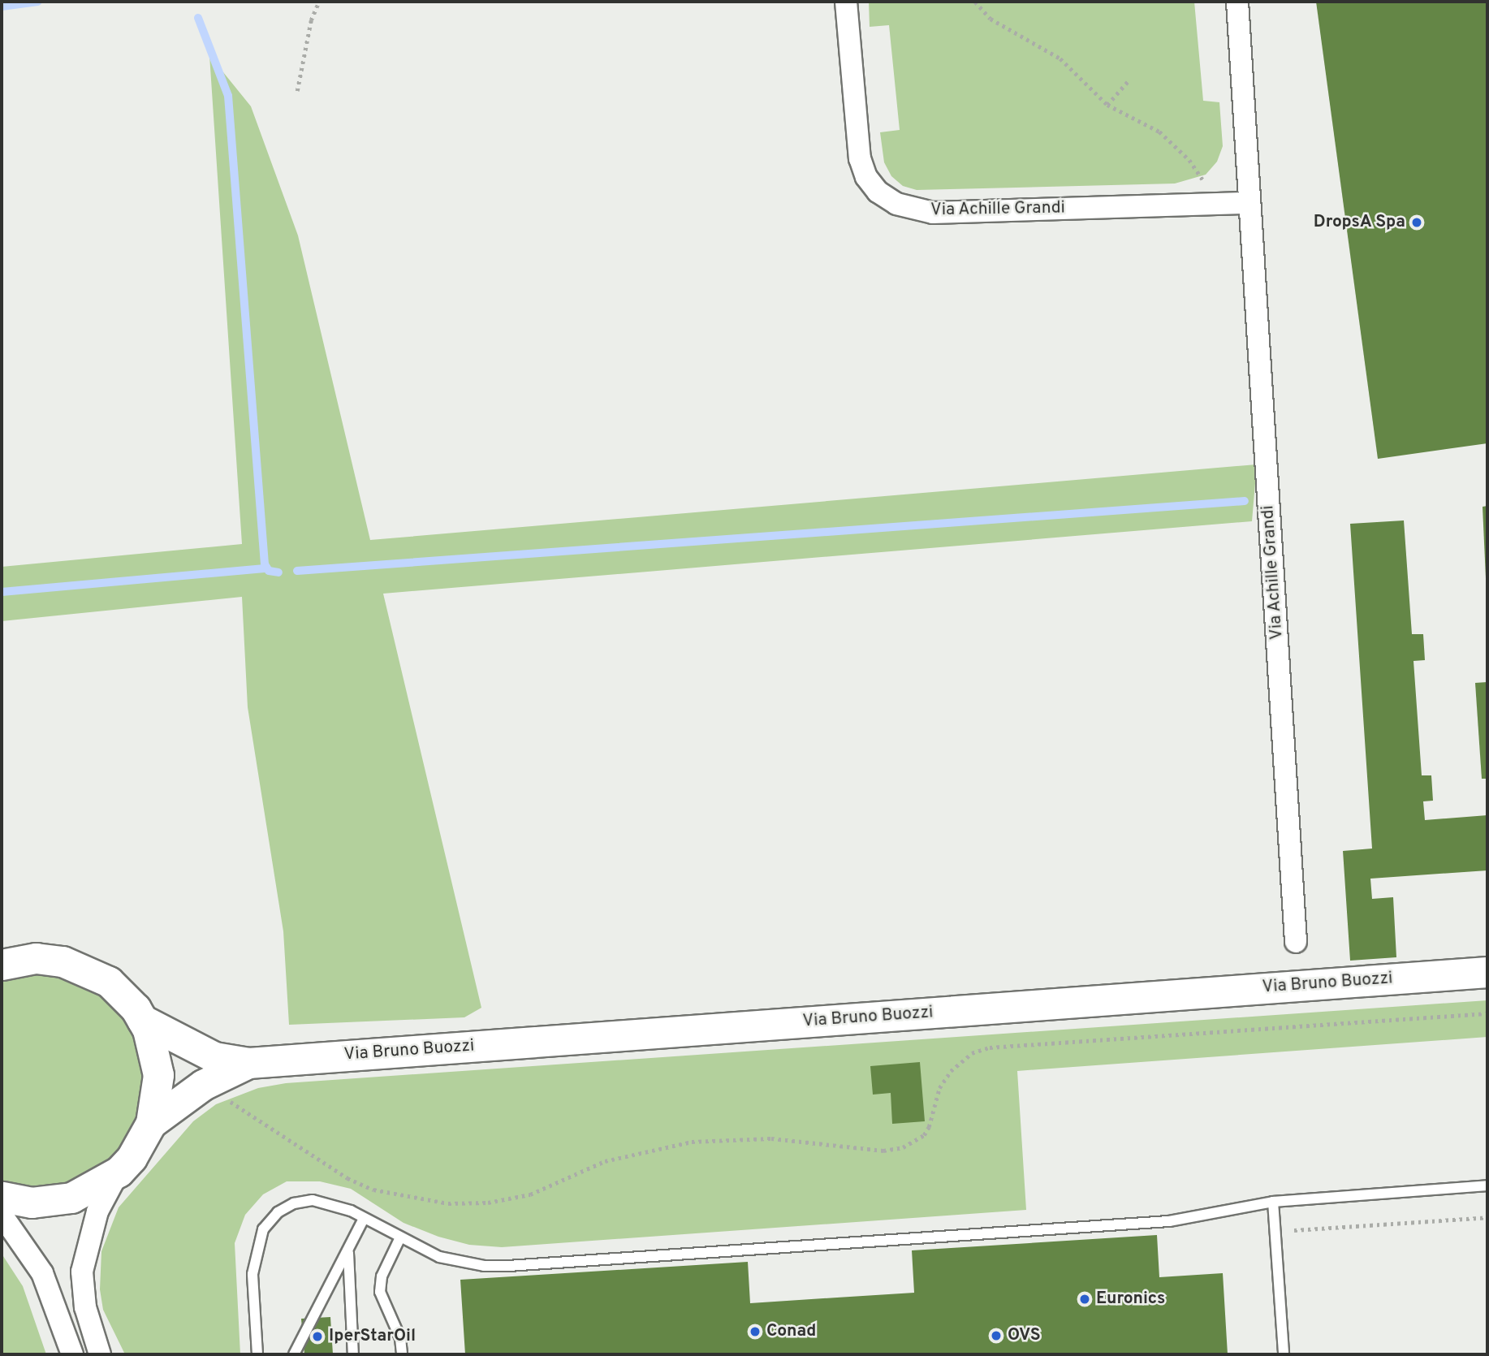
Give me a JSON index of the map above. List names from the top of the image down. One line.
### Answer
{"streets":{"main road":["Via Bruno Buozzi"],"street":["Via Achille Grandi"]},"places":["DropsA Spa","Euronics","Conad","OVS","IperStarOil"]}
